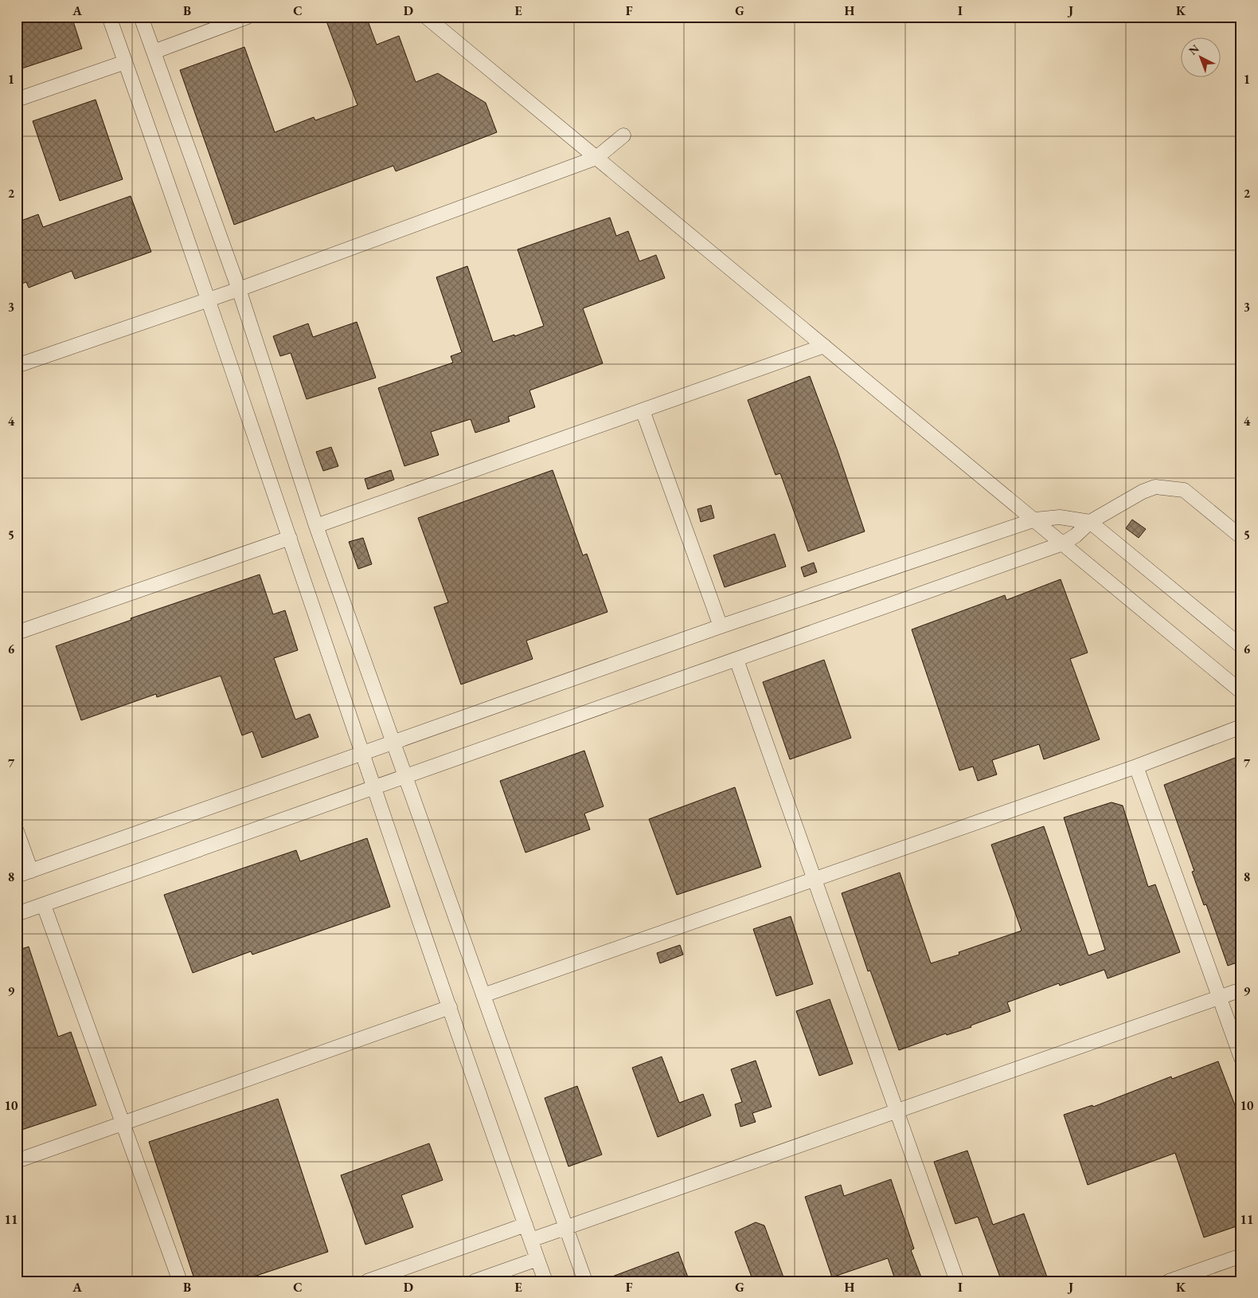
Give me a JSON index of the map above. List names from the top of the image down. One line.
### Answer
{"north":"top left","grid":{"columns":["A","B","C","D","E","F","G","H","I","J","K"],"rows":["1","2","3","4","5","6","7","8","9","10","11"]}}
